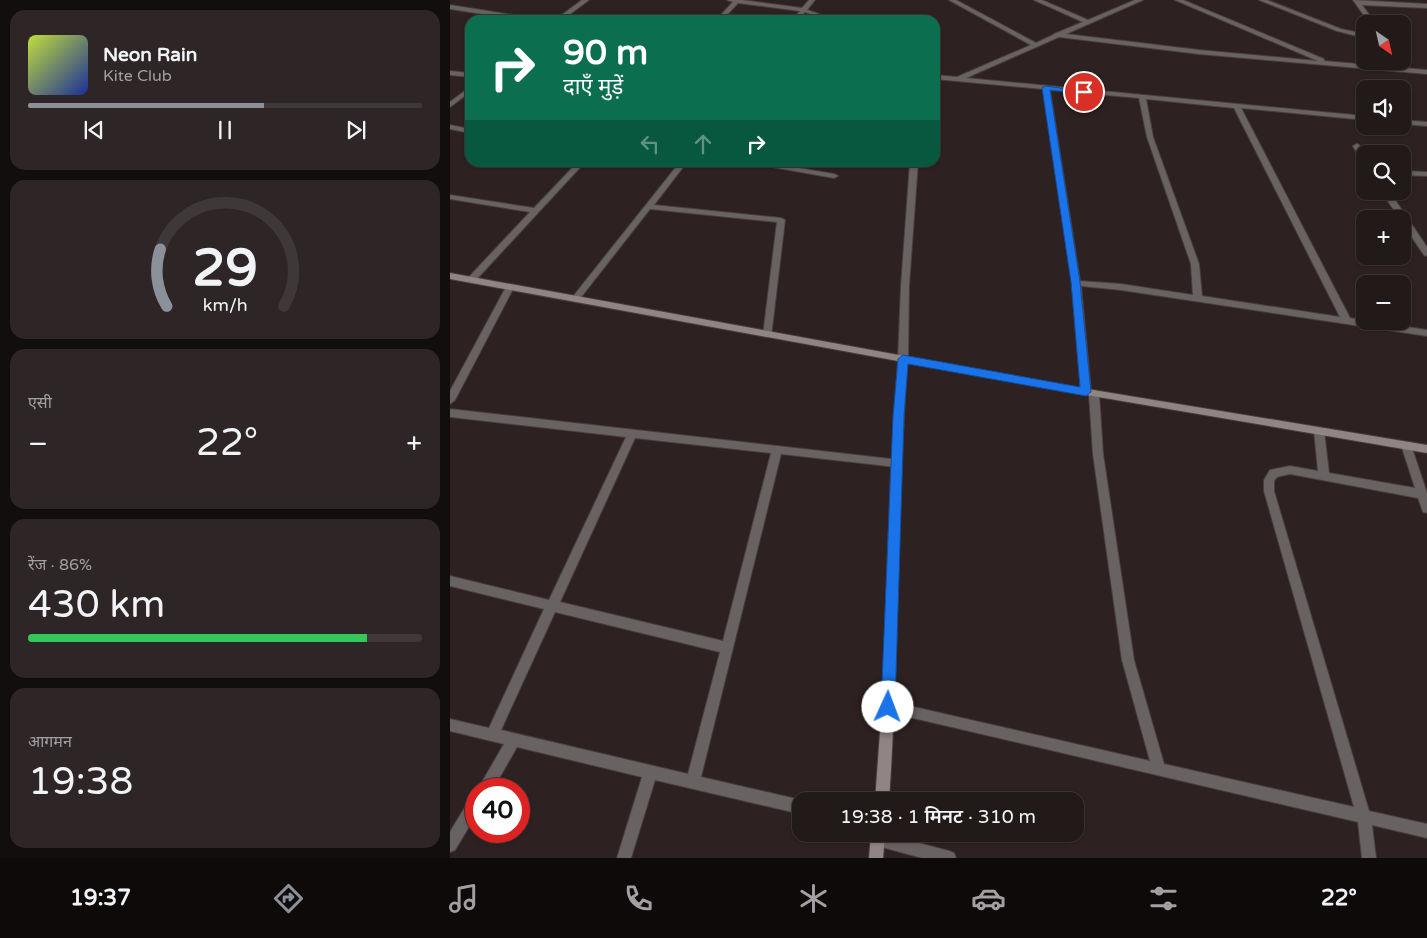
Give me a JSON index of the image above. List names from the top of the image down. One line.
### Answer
{"north":"bottom right","page":{"map_buttons":["+","−"],"turn":["90 m","दाएँ मुड़ें"],"song":["Neon Rain","Kite Club"],"tile":["एसी",["रेंज · 86%","430 km"],["आगमन","19:38"]],"heat":["−","22°","+"],"limit":"40","trip":"19:38 · 1 मिनट · 310 m","tabs":["19:37","22°"],"gauge":["29","km/h"]}}
